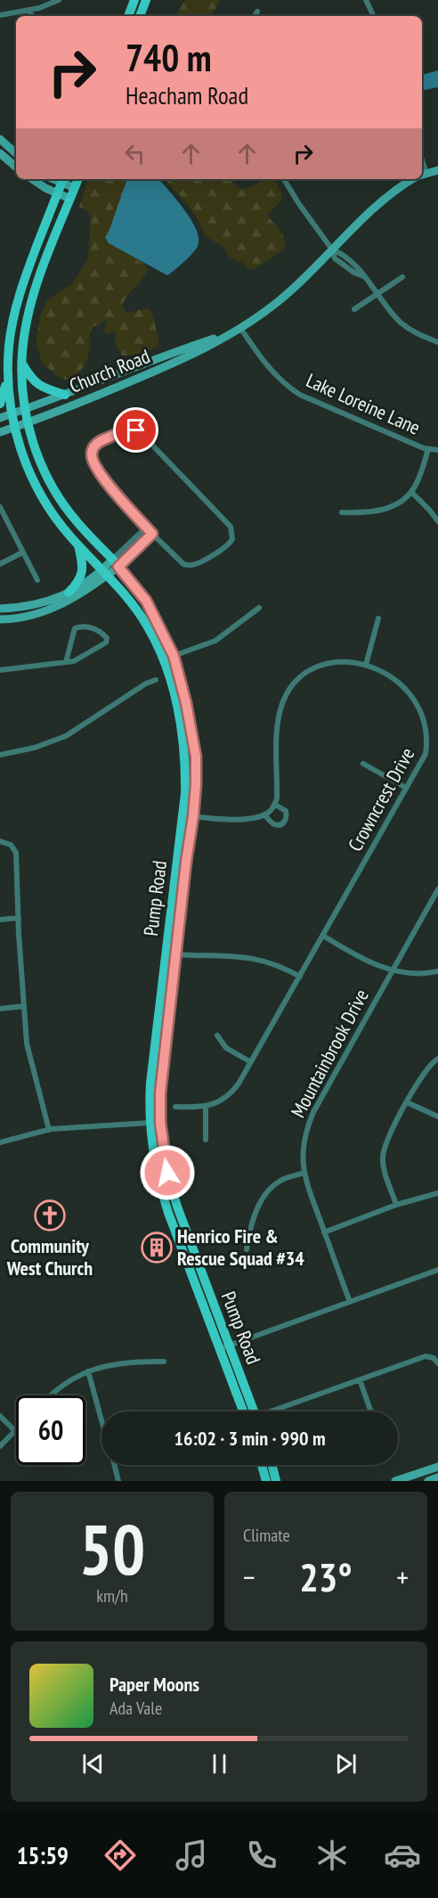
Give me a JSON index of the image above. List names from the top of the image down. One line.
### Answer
{"streets":{"main road":["Church Road","Pump Road"],"street":["Lake Loreine Lane","Crowncrest Drive","Mountainbrook Drive"]},"crossings":[["Church Road","Lake Loreine Lane"],["Church Road","Pump Road"]],"places":{"church":["Community West Church"],"building":["Henrico Fire & Rescue Squad #34"]},"page":{"turn":["740 m","Heacham Road"],"limit":"60","trip":"16:02 · 3 min · 990 m","tile":[["50","km/h"],"Climate"],"heat":["−","23°","+"],"song":["Paper Moons","Ada Vale"],"tabs":"15:59"}}
